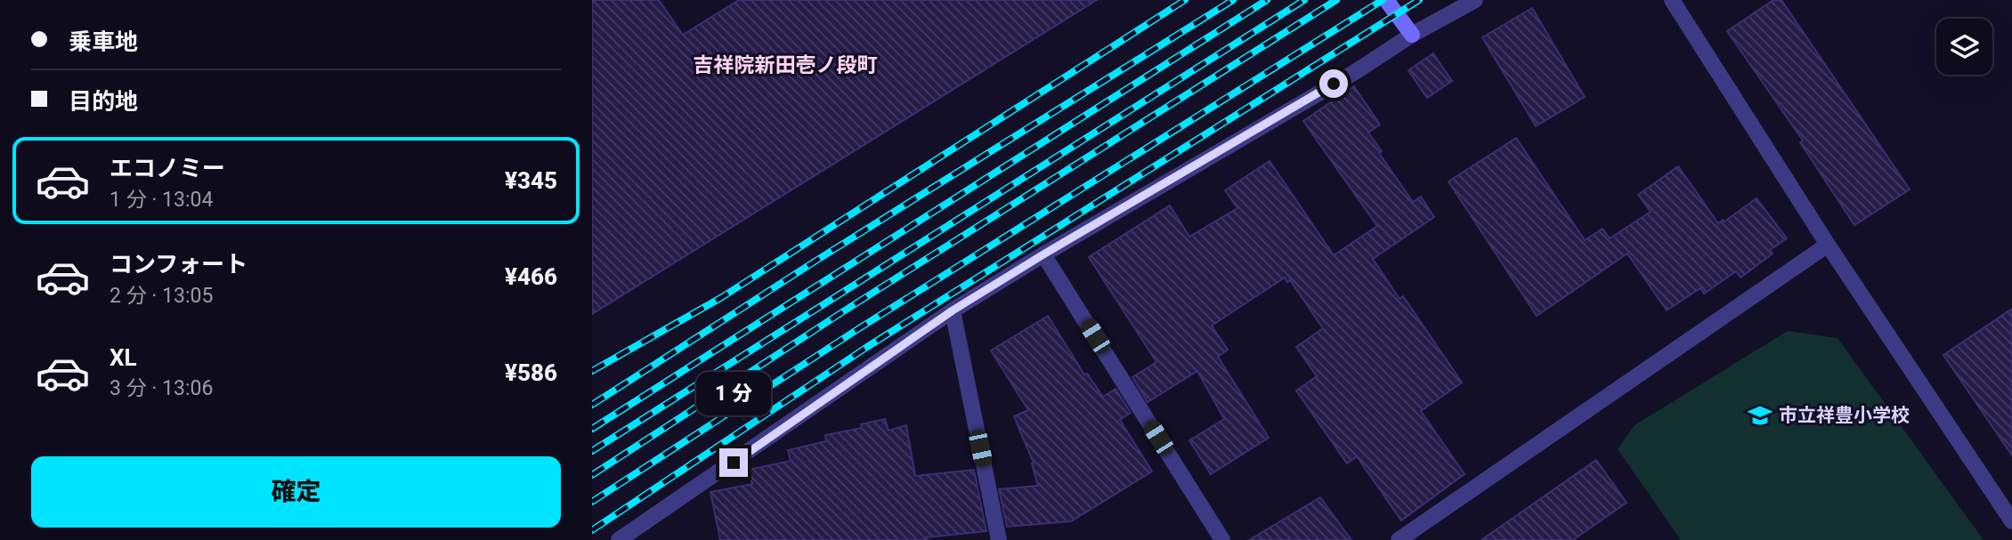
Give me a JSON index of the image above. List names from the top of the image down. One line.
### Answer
{"districts":["吉祥院新田壱ノ段町"],"places":{"school or university":["市立祥豊小学校"]},"page":{"banner":["乗車地","目的地"],"list":[{"name":"エコノミー","note":"1 分 · 13:04","value":"¥345"},{"name":"コンフォート","note":"2 分 · 13:05","value":"¥466"},{"name":"XL","note":"3 分 · 13:06","value":"¥586"}],"bubble":"1 分","buttons":"確定"}}
